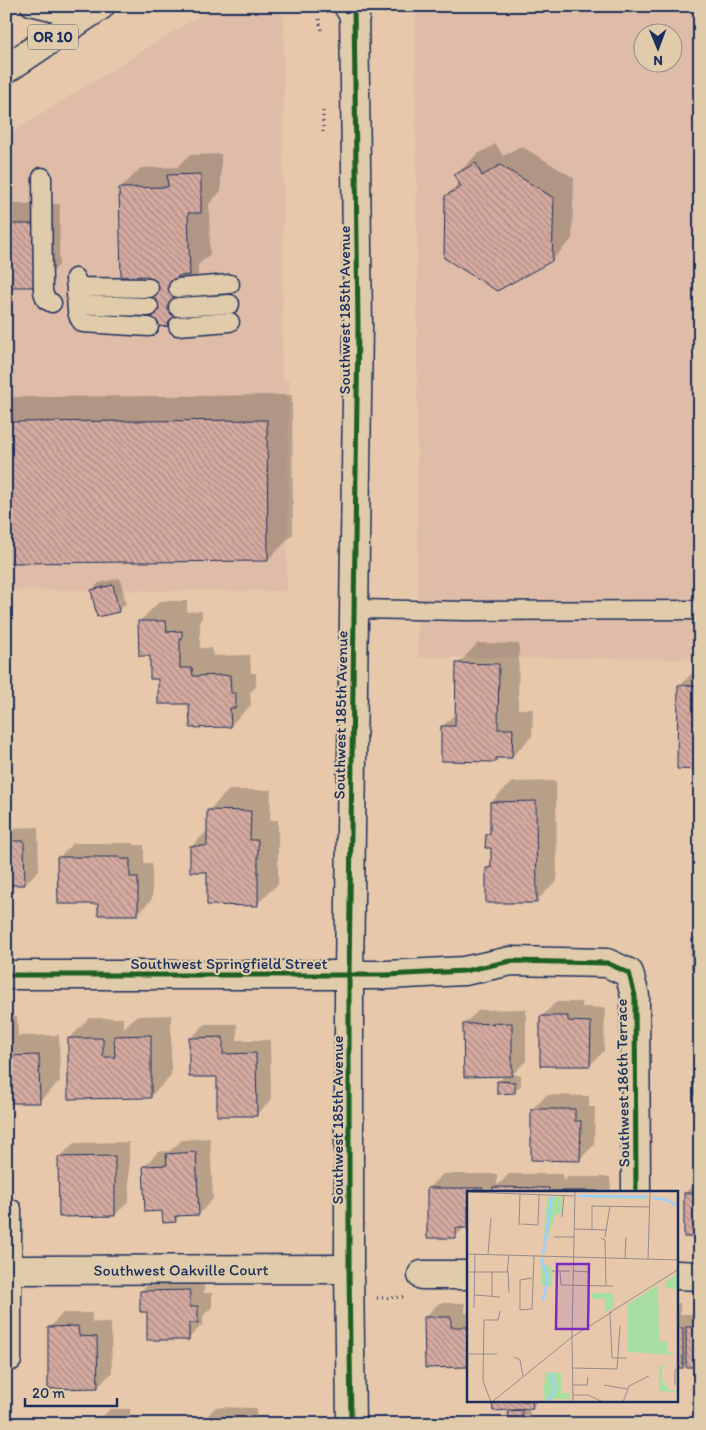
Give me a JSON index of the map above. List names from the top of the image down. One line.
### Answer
{"streets":{"main road":["OR 10","Southwest 185th Avenue","Southwest Springfield Street","Southwest 186th Terrace","Southwest Oakville Court"]},"crossings":[["Southwest 185th Avenue","Southwest Springfield Street"],["Southwest 185th Avenue","Southwest Oakville Court"],["Southwest Springfield Street","Southwest 186th Terrace"]],"scale_bar":"20 m","north":"bottom"}
